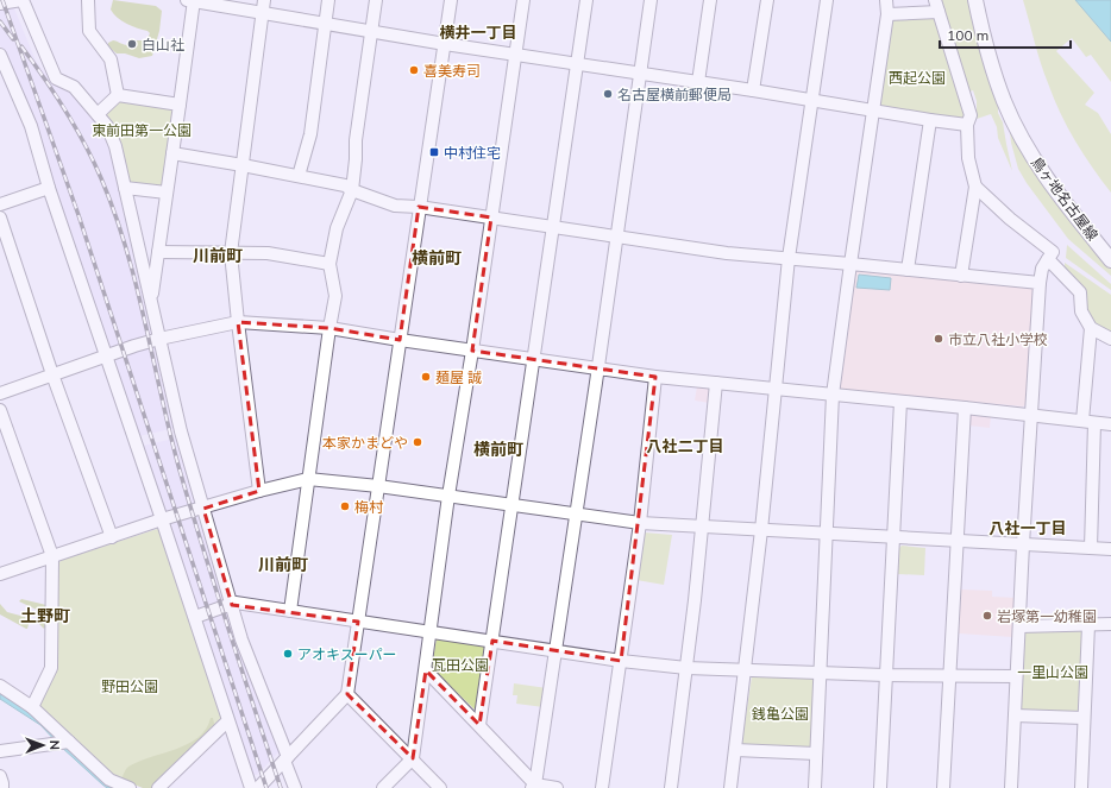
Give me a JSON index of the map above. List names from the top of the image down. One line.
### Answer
{"streets":{"main road":["鳥ヶ地名古屋線"]},"districts":["横井一丁目","川前町","横前町","八社二丁目","横前町","八社一丁目","川前町","土野町"],"parks":["西起公園","東前田第一公園","瓦田公園","一里山公園","野田公園","銭亀公園"],"places":{"other":["白山社","喜美寿司","名古屋横前郵便局","市立八社小学校","麺屋 誠","本家かまどや","梅村","岩塚第一幼稚園","アオキスーパー"],"transit":["中村住宅"]},"scale_bar":"100 m","north":"right"}
